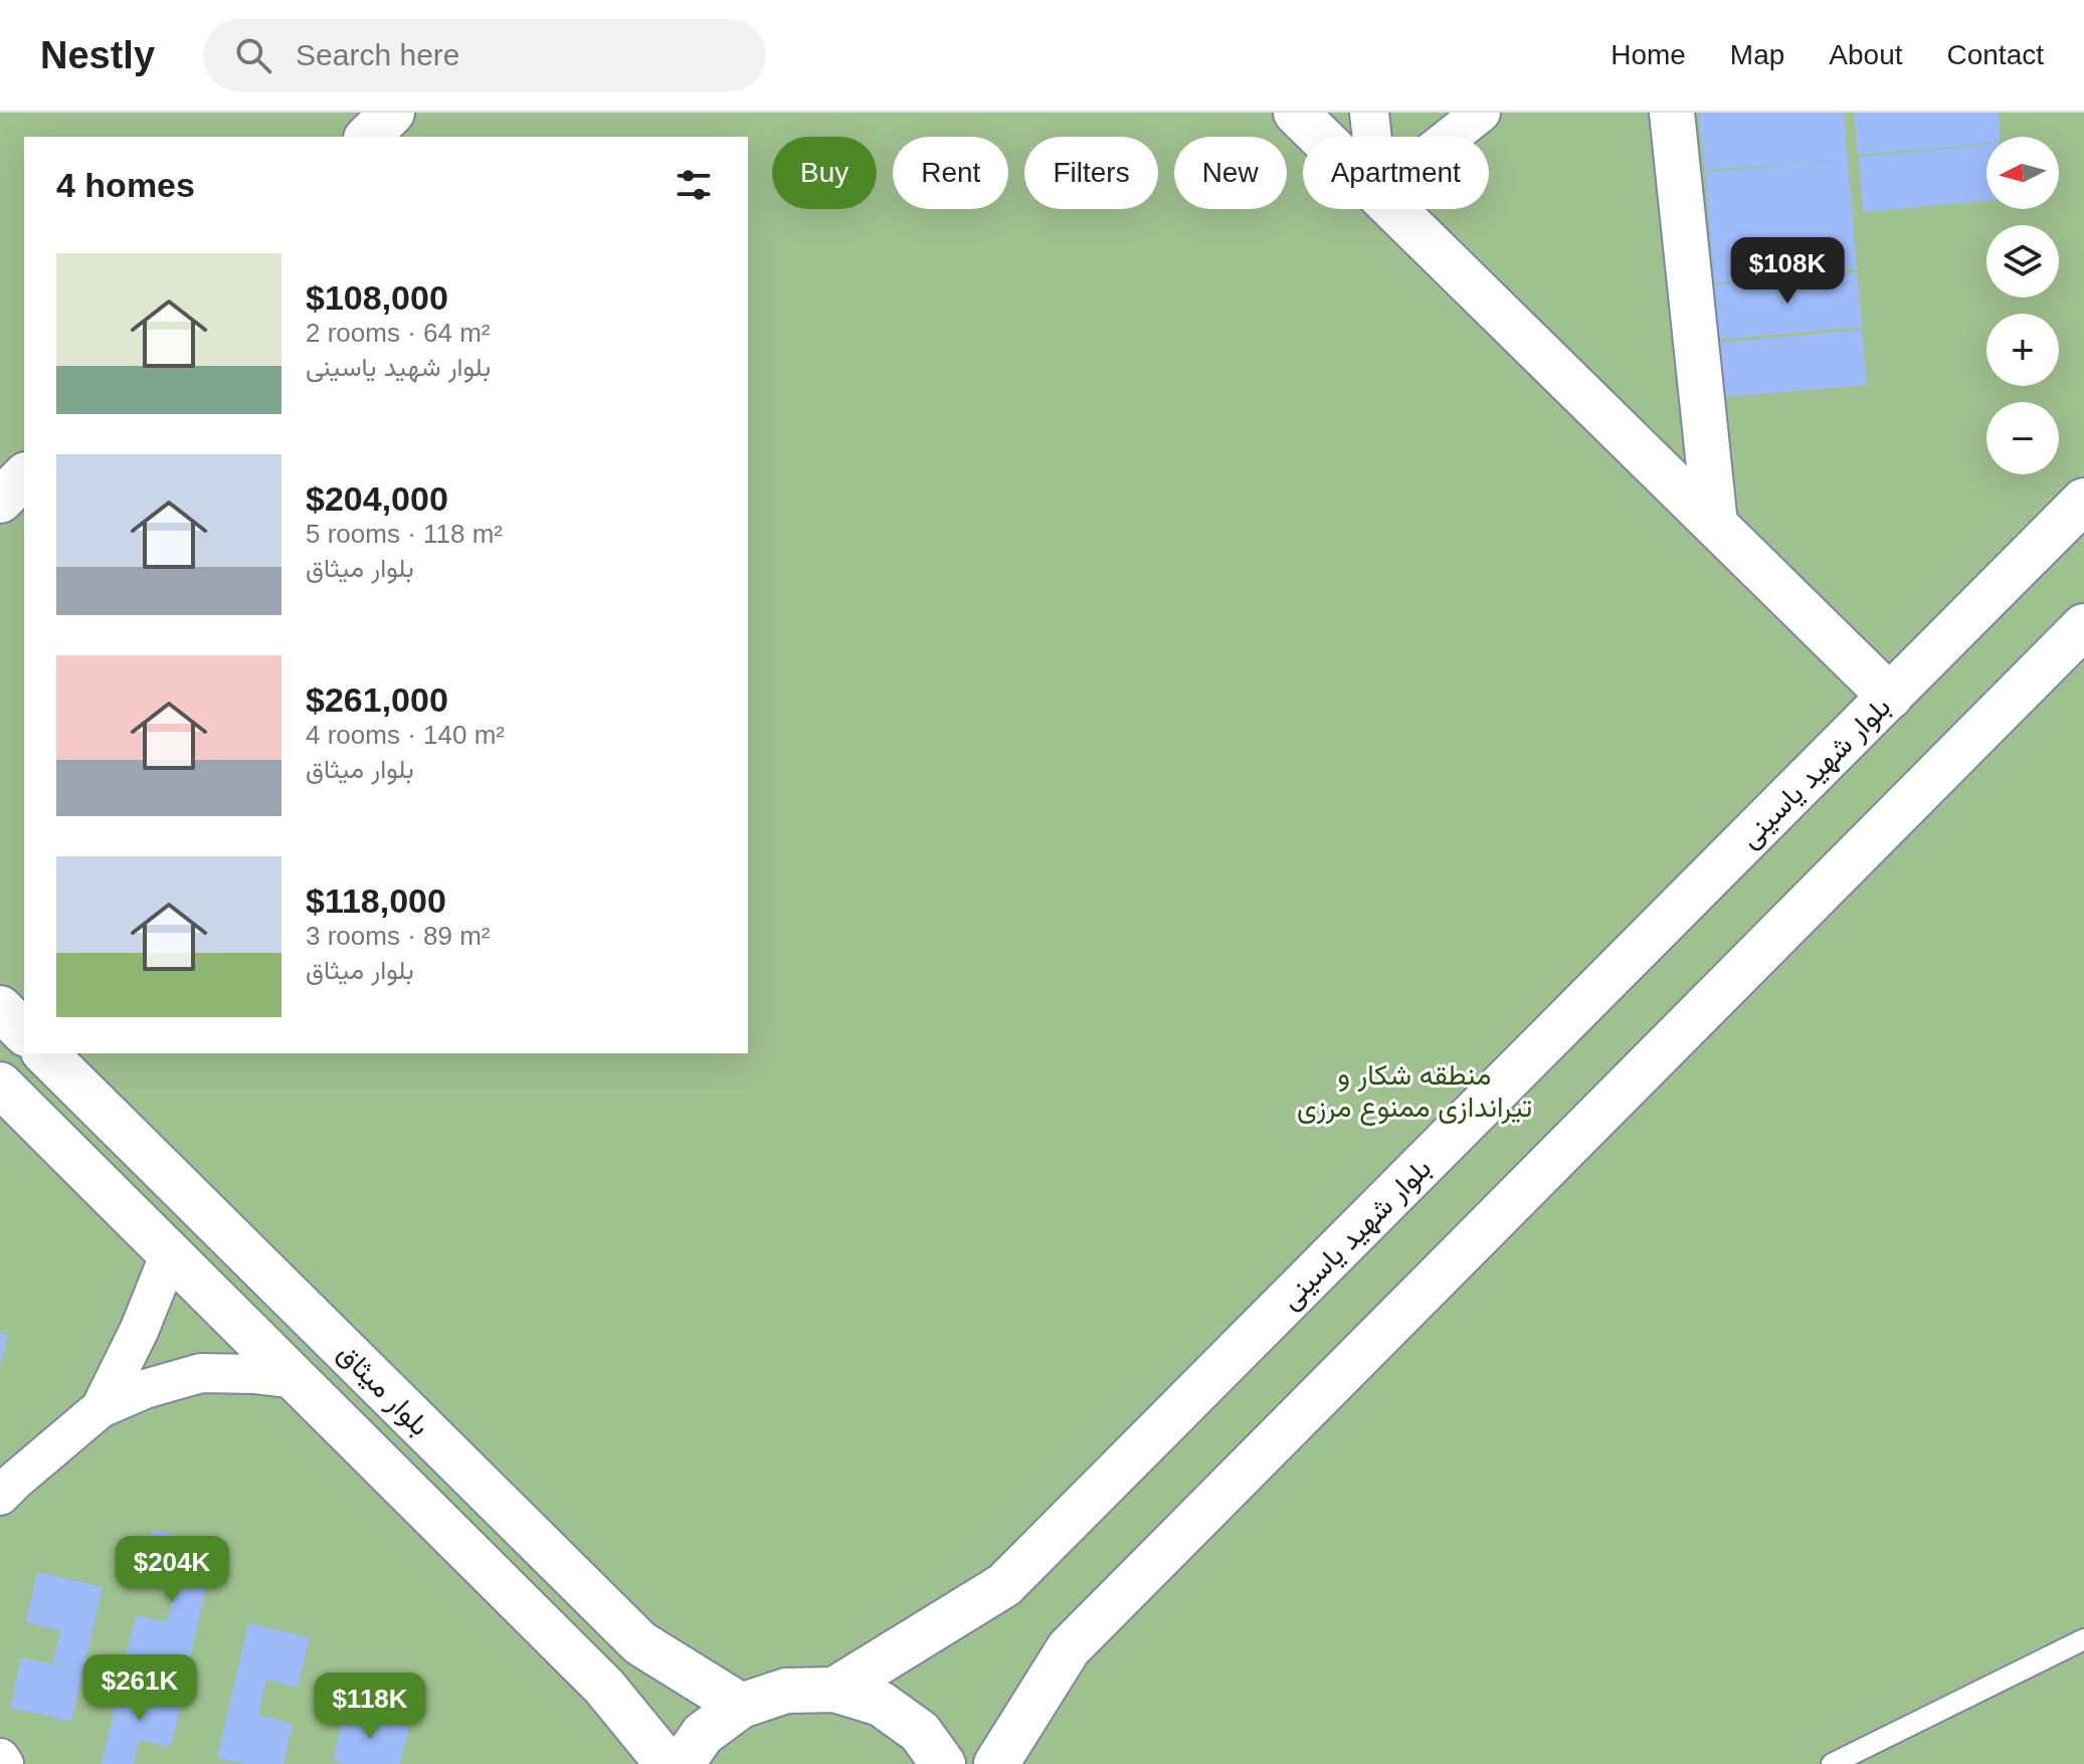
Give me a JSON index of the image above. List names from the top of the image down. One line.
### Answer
{"streets":{"main road":["بلوار شهید یاسینی","بلوار میثاق"]},"parks":["منطقه شکار و تیراندازی ممنوع مرزی"],"north":"left","page":{"header":"Nestly","search":"Search here","nav":["Home","Map","About","Contact"],"map_buttons":["+","−"],"chip":["Buy","Rent","Filters","New","Apartment"],"heading":"4 homes","list":[{"name":"$108,000","note":"2 rooms · 64 m² · بلوار شهید یاسینی"},{"name":"$204,000","note":"5 rooms · 118 m² · بلوار میثاق"},{"name":"$261,000","note":"4 rooms · 140 m² · بلوار میثاق"},{"name":"$118,000","note":"3 rooms · 89 m² · بلوار میثاق"}],"price":["$108K","$204K","$261K","$118K"]}}
